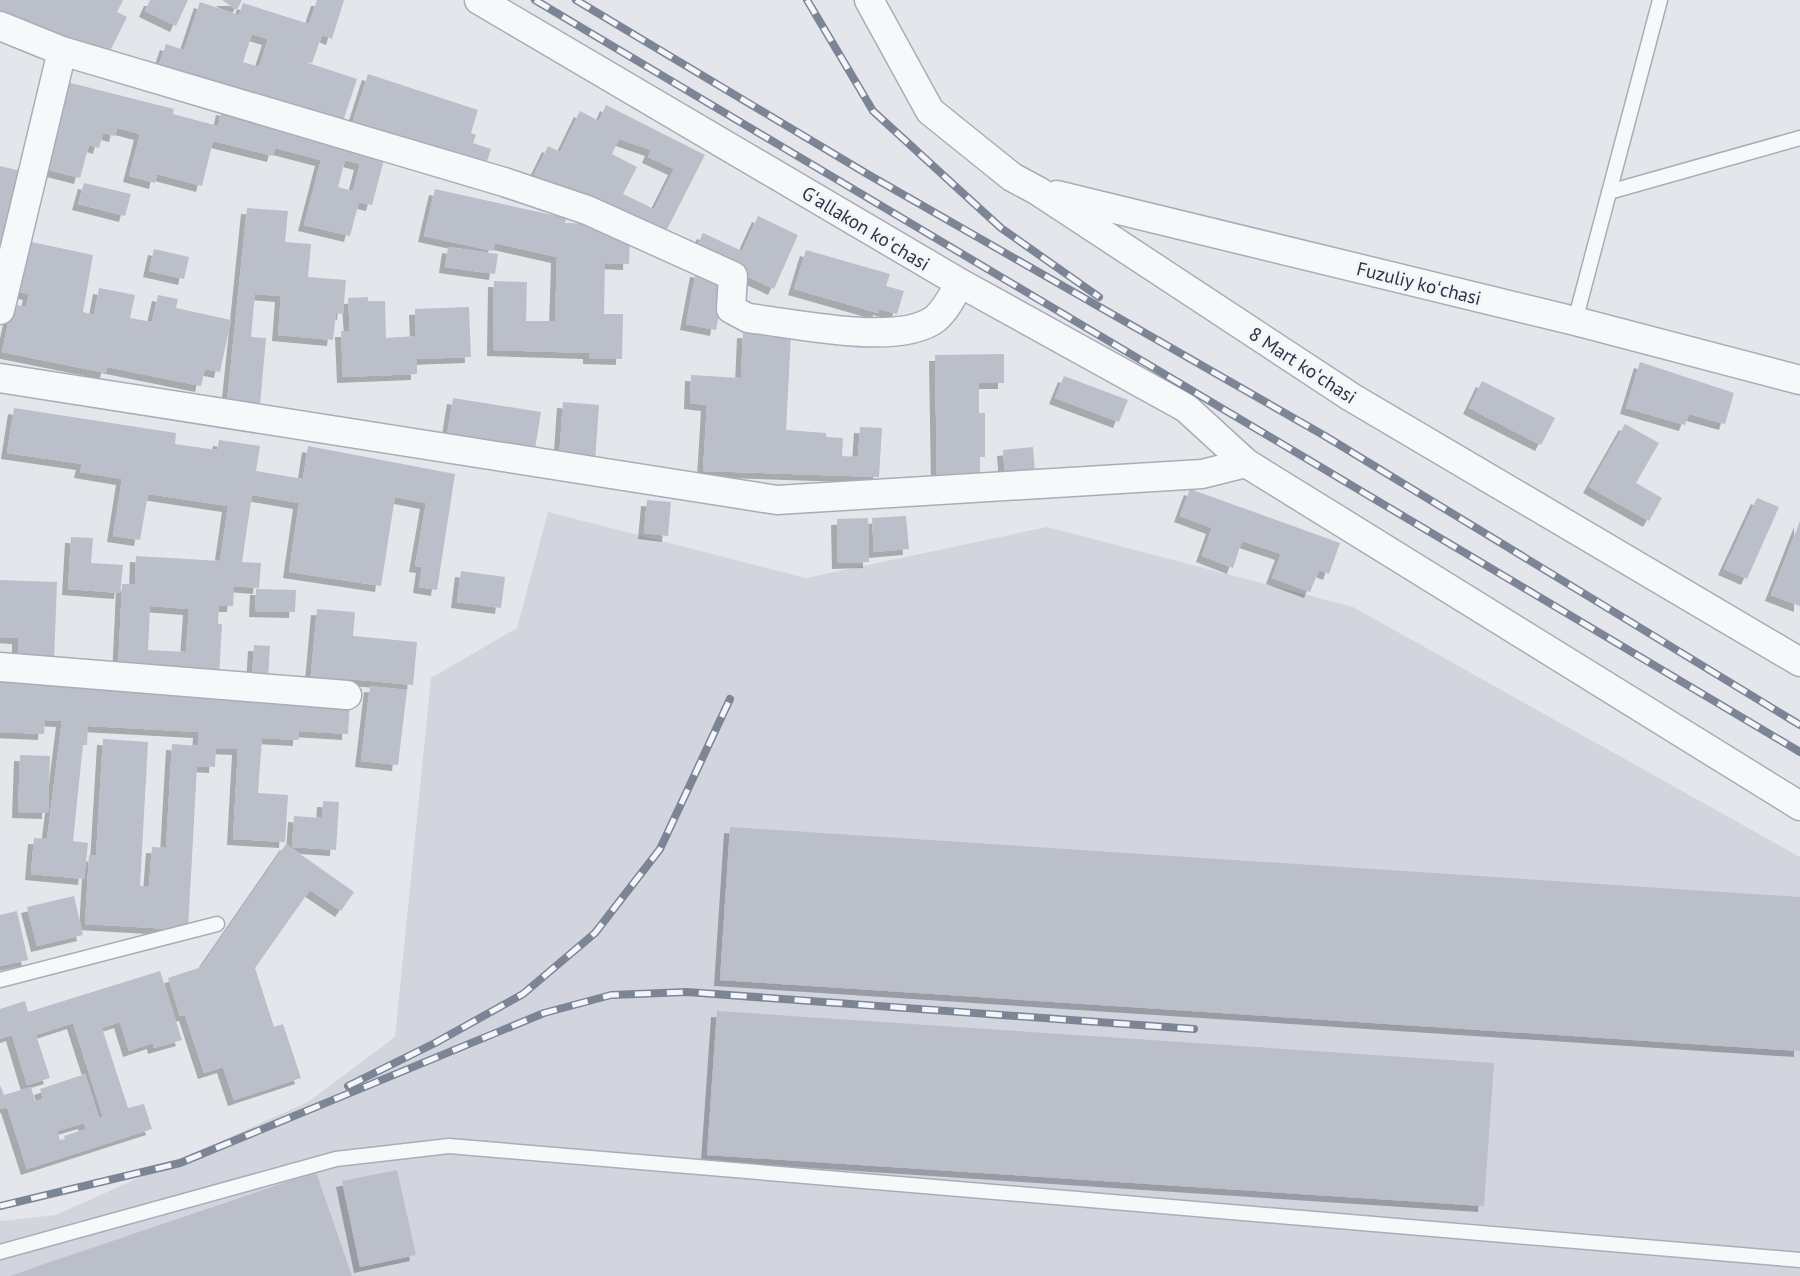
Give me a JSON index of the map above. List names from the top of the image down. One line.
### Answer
{"streets":{"street":["Gʻallakon koʻchasi","Fuzuliy koʻchasi","8 Mart koʻchasi"]},"crossings":[["Fuzuliy koʻchasi","8 Mart koʻchasi"]]}
